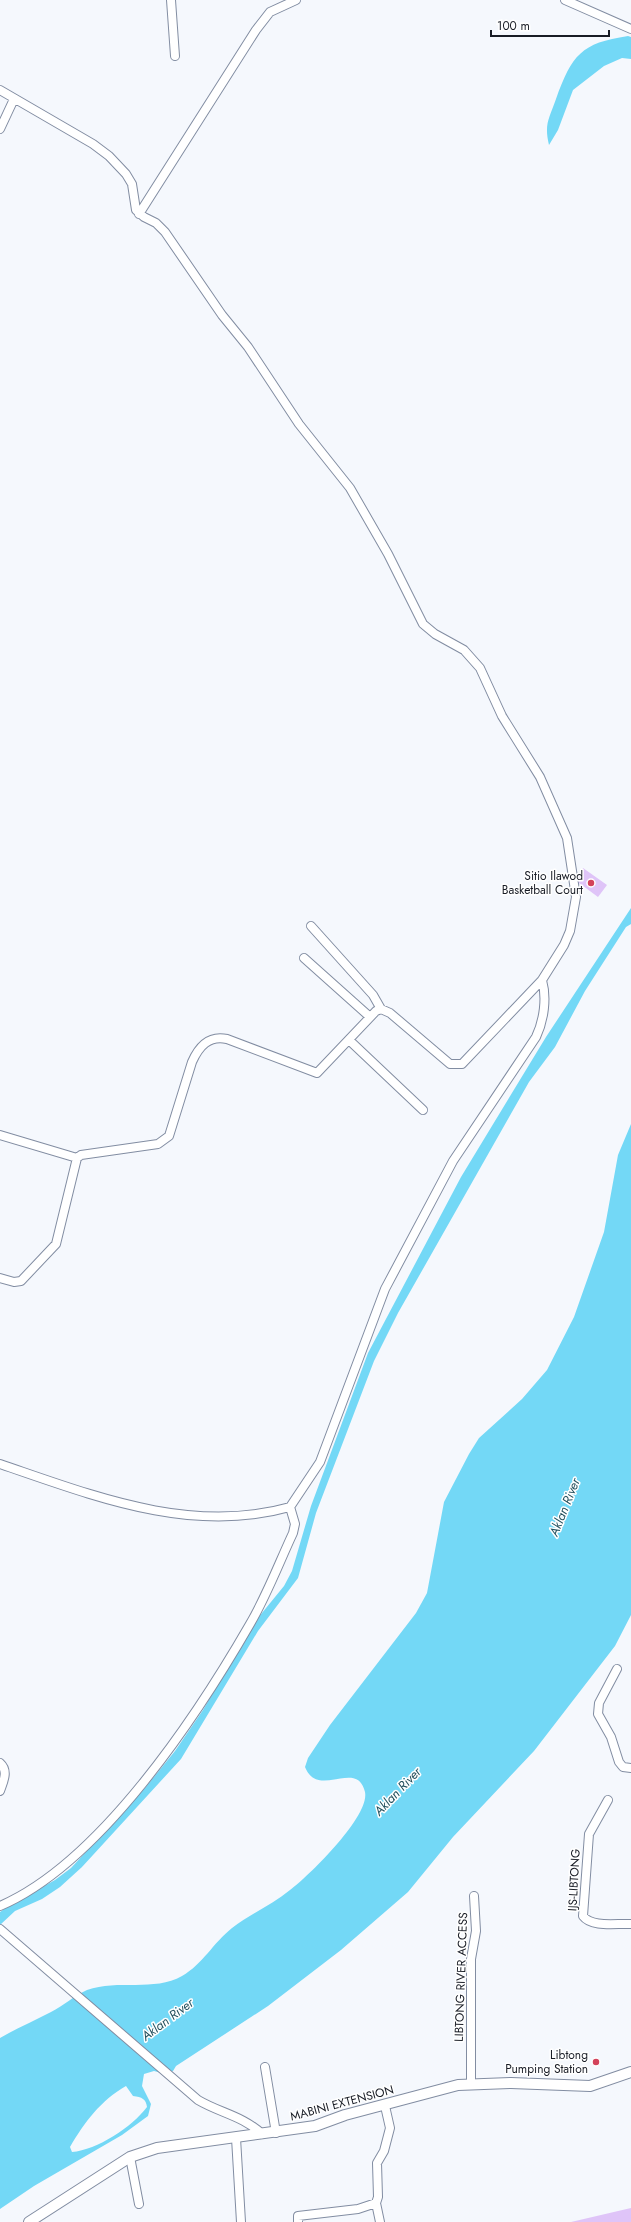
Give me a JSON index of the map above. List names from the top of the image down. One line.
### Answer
{"streets":{"street":["IJS-LIBTONG","LIBTONG RIVER ACCESS","MABINI EXTENSION"]},"crossings":[["LIBTONG RIVER ACCESS","MABINI EXTENSION"]],"water":["Aklan River"],"places":["Sitio Ilawod Basketball Court","Libtong Pumping Station"],"scale_bar":"100 m"}
